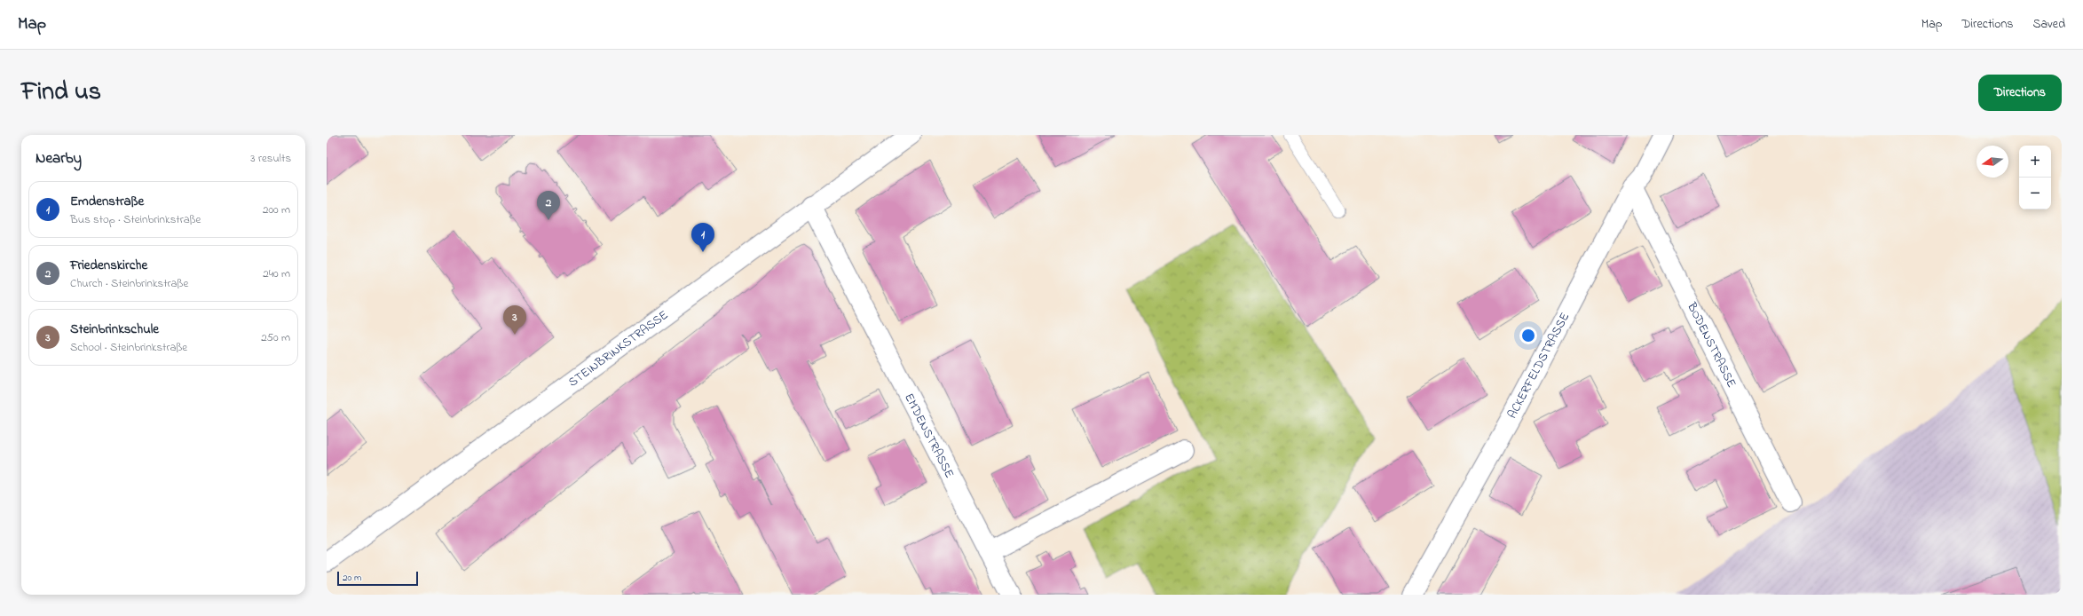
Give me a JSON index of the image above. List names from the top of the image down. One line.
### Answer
{"streets":{"street":["BODENSTRASSE","STEINBRINKSTRASSE","ACKERFELDSTRASSE","EMDENSTRASSE"]},"crossings":[["BODENSTRASSE","ACKERFELDSTRASSE"],["STEINBRINKSTRASSE","EMDENSTRASSE"]],"scale_bar":"20 m","north":"left","page":{"header":"Map","nav":["Map","Directions","Saved"],"title":"Find us","buttons":"Directions","heading":["Nearby","3 results"],"map_buttons":["+","−"],"list":[{"mark":"1","name":"Emdenstraße","note":"Bus stop · Steinbrinkstraße","value":"200 m"},{"mark":"2","name":"Friedenskirche","note":"Church · Steinbrinkstraße","value":"240 m"},{"mark":"3","name":"Steinbrinkschule","note":"School · Steinbrinkstraße","value":"250 m"}],"pins":["2","1","3"],"scale":"20 m"}}
